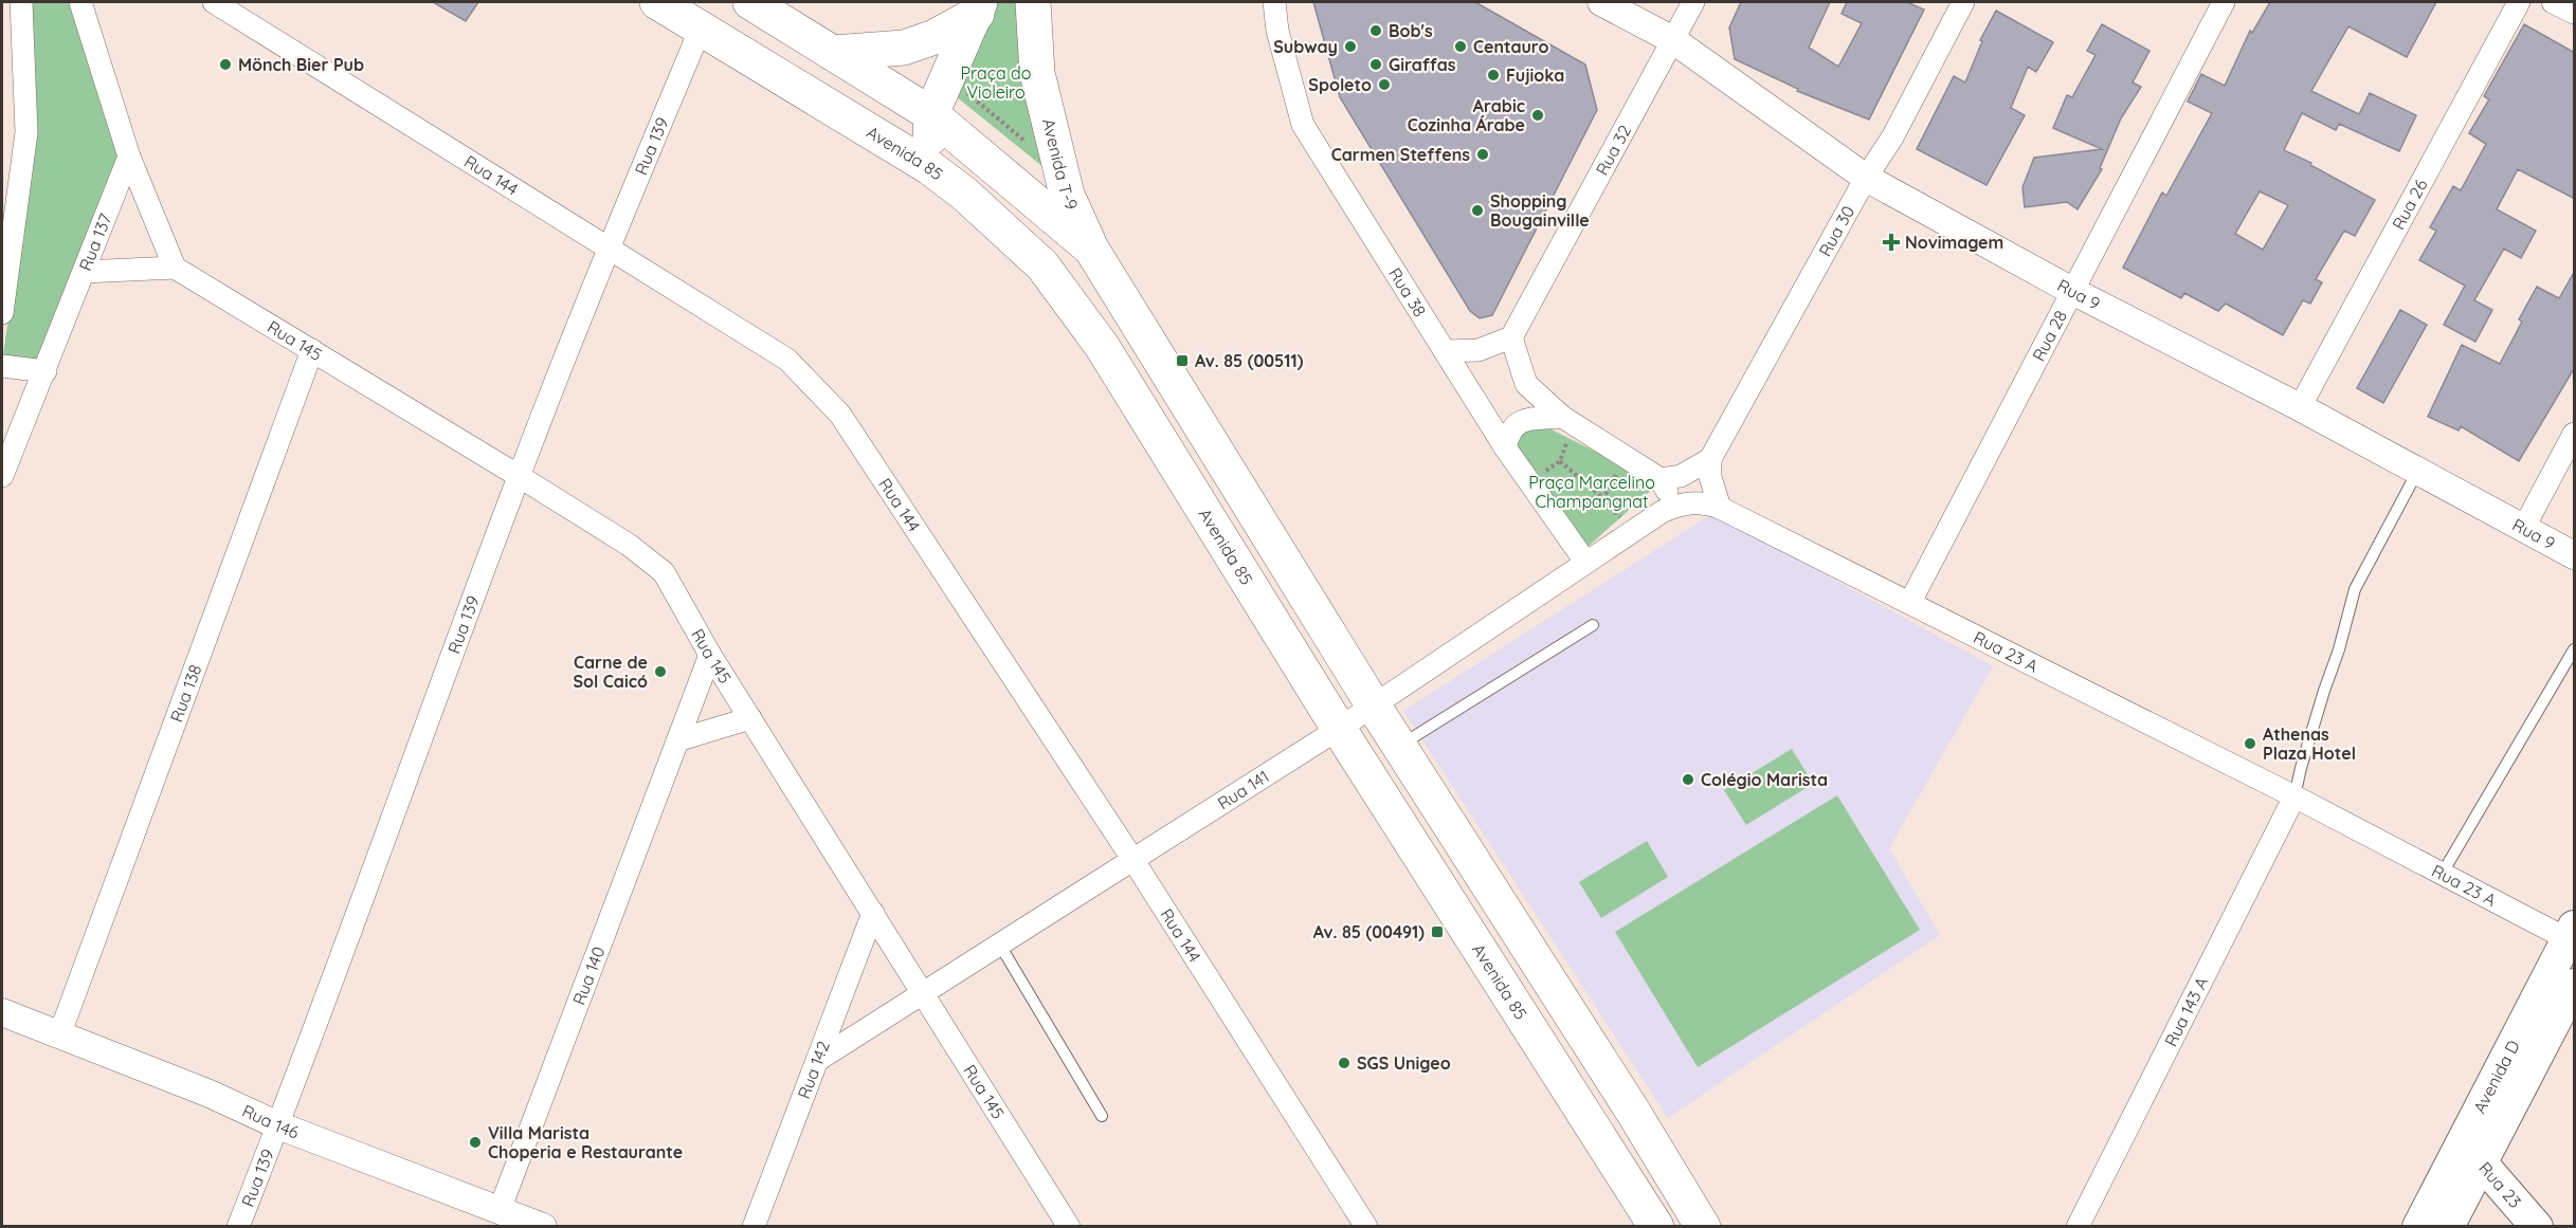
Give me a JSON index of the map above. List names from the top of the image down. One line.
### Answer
{"streets":{"main road":["Avenida 85","Avenida T-9","Avenida D","Rua 23"],"street":["Rua 139","Rua 32","Rua 144","Rua 26","Rua 30","Rua 137","Rua 38","Rua 9","Rua 28","Rua 145","Rua 23 A","Rua 138","Rua 141","Rua 140","Rua 143 A","Rua 142","Rua 146"]},"crossings":[["Rua 139","Avenida 85"],["Rua 139","Rua 144"],["Rua 139","Rua 145"],["Rua 139","Rua 146"],["Rua 32","Rua 9"],["Avenida 85","Rua 141"],["Rua 144","Rua 141"],["Rua 26","Rua 9"],["Rua 30","Rua 9"],["Rua 38","Rua 141"],["Rua 9","Rua 28"],["Rua 28","Rua 23 A"],["Rua 145","Rua 138"],["Rua 145","Rua 141"],["Rua 145","Rua 140"],["Rua 145","Rua 142"],["Rua 23 A","Rua 141"],["Rua 23 A","Rua 143 A"],["Rua 23 A","Avenida D"],["Rua 138","Rua 146"],["Rua 141","Rua 142"],["Rua 140","Rua 146"],["Avenida D","Rua 23"]],"parks":["Praça do Violeiro","Praça Marcelino Champangnat"],"places":{"other":["Bob's","Subway","Centauro","Mönch Bier Pub","Giraffas","Fujioka","Spoleto","Arabic Cozinha Árabe","Carmen Steffens","Shopping Bougainville","Carne de Sol Caicó","Athenas Plaza Hotel","Colégio Marista","SGS Unigeo","Villa Marista Choperia e Restaurante"],"health":["Novimagem"],"transit":["Av. 85 (00511)","Av. 85 (00491)"]}}
